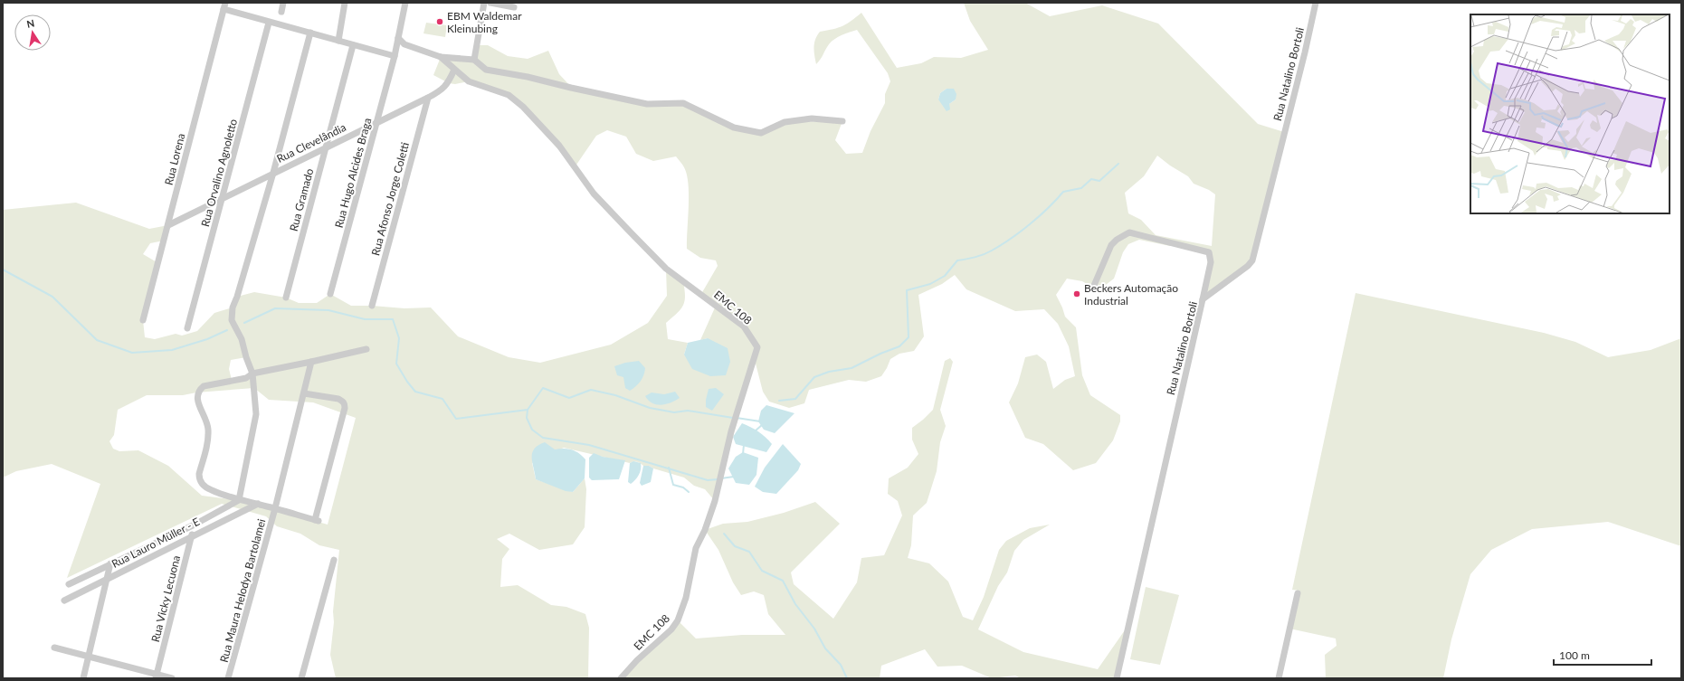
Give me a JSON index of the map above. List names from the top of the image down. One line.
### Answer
{"streets":{"street":["Rua Natalino Bortoli","Rua Clevelândia","Rua Lorena","Rua Orvalino Agnoletto","Rua Hugo Alcides Braga","Rua Afonso Jorge Coletti","Rua Gramado","EMC 108","Rua Lauro Müller - E","Rua Maura Helodya Bartolamei","Rua Vicky Lecuona"]},"crossings":[["Rua Clevelândia","Rua Lorena"],["Rua Clevelândia","Rua Orvalino Agnoletto"],["Rua Clevelândia","Rua Hugo Alcides Braga"],["Rua Clevelândia","Rua Afonso Jorge Coletti"],["Rua Clevelândia","Rua Gramado"],["Rua Clevelândia","EMC 108"],["Rua Lauro Müller - E","Rua Vicky Lecuona"]],"places":["EBM Waldemar Kleinubing","Beckers Automação Industrial"],"scale_bar":"100 m","north":"top"}
